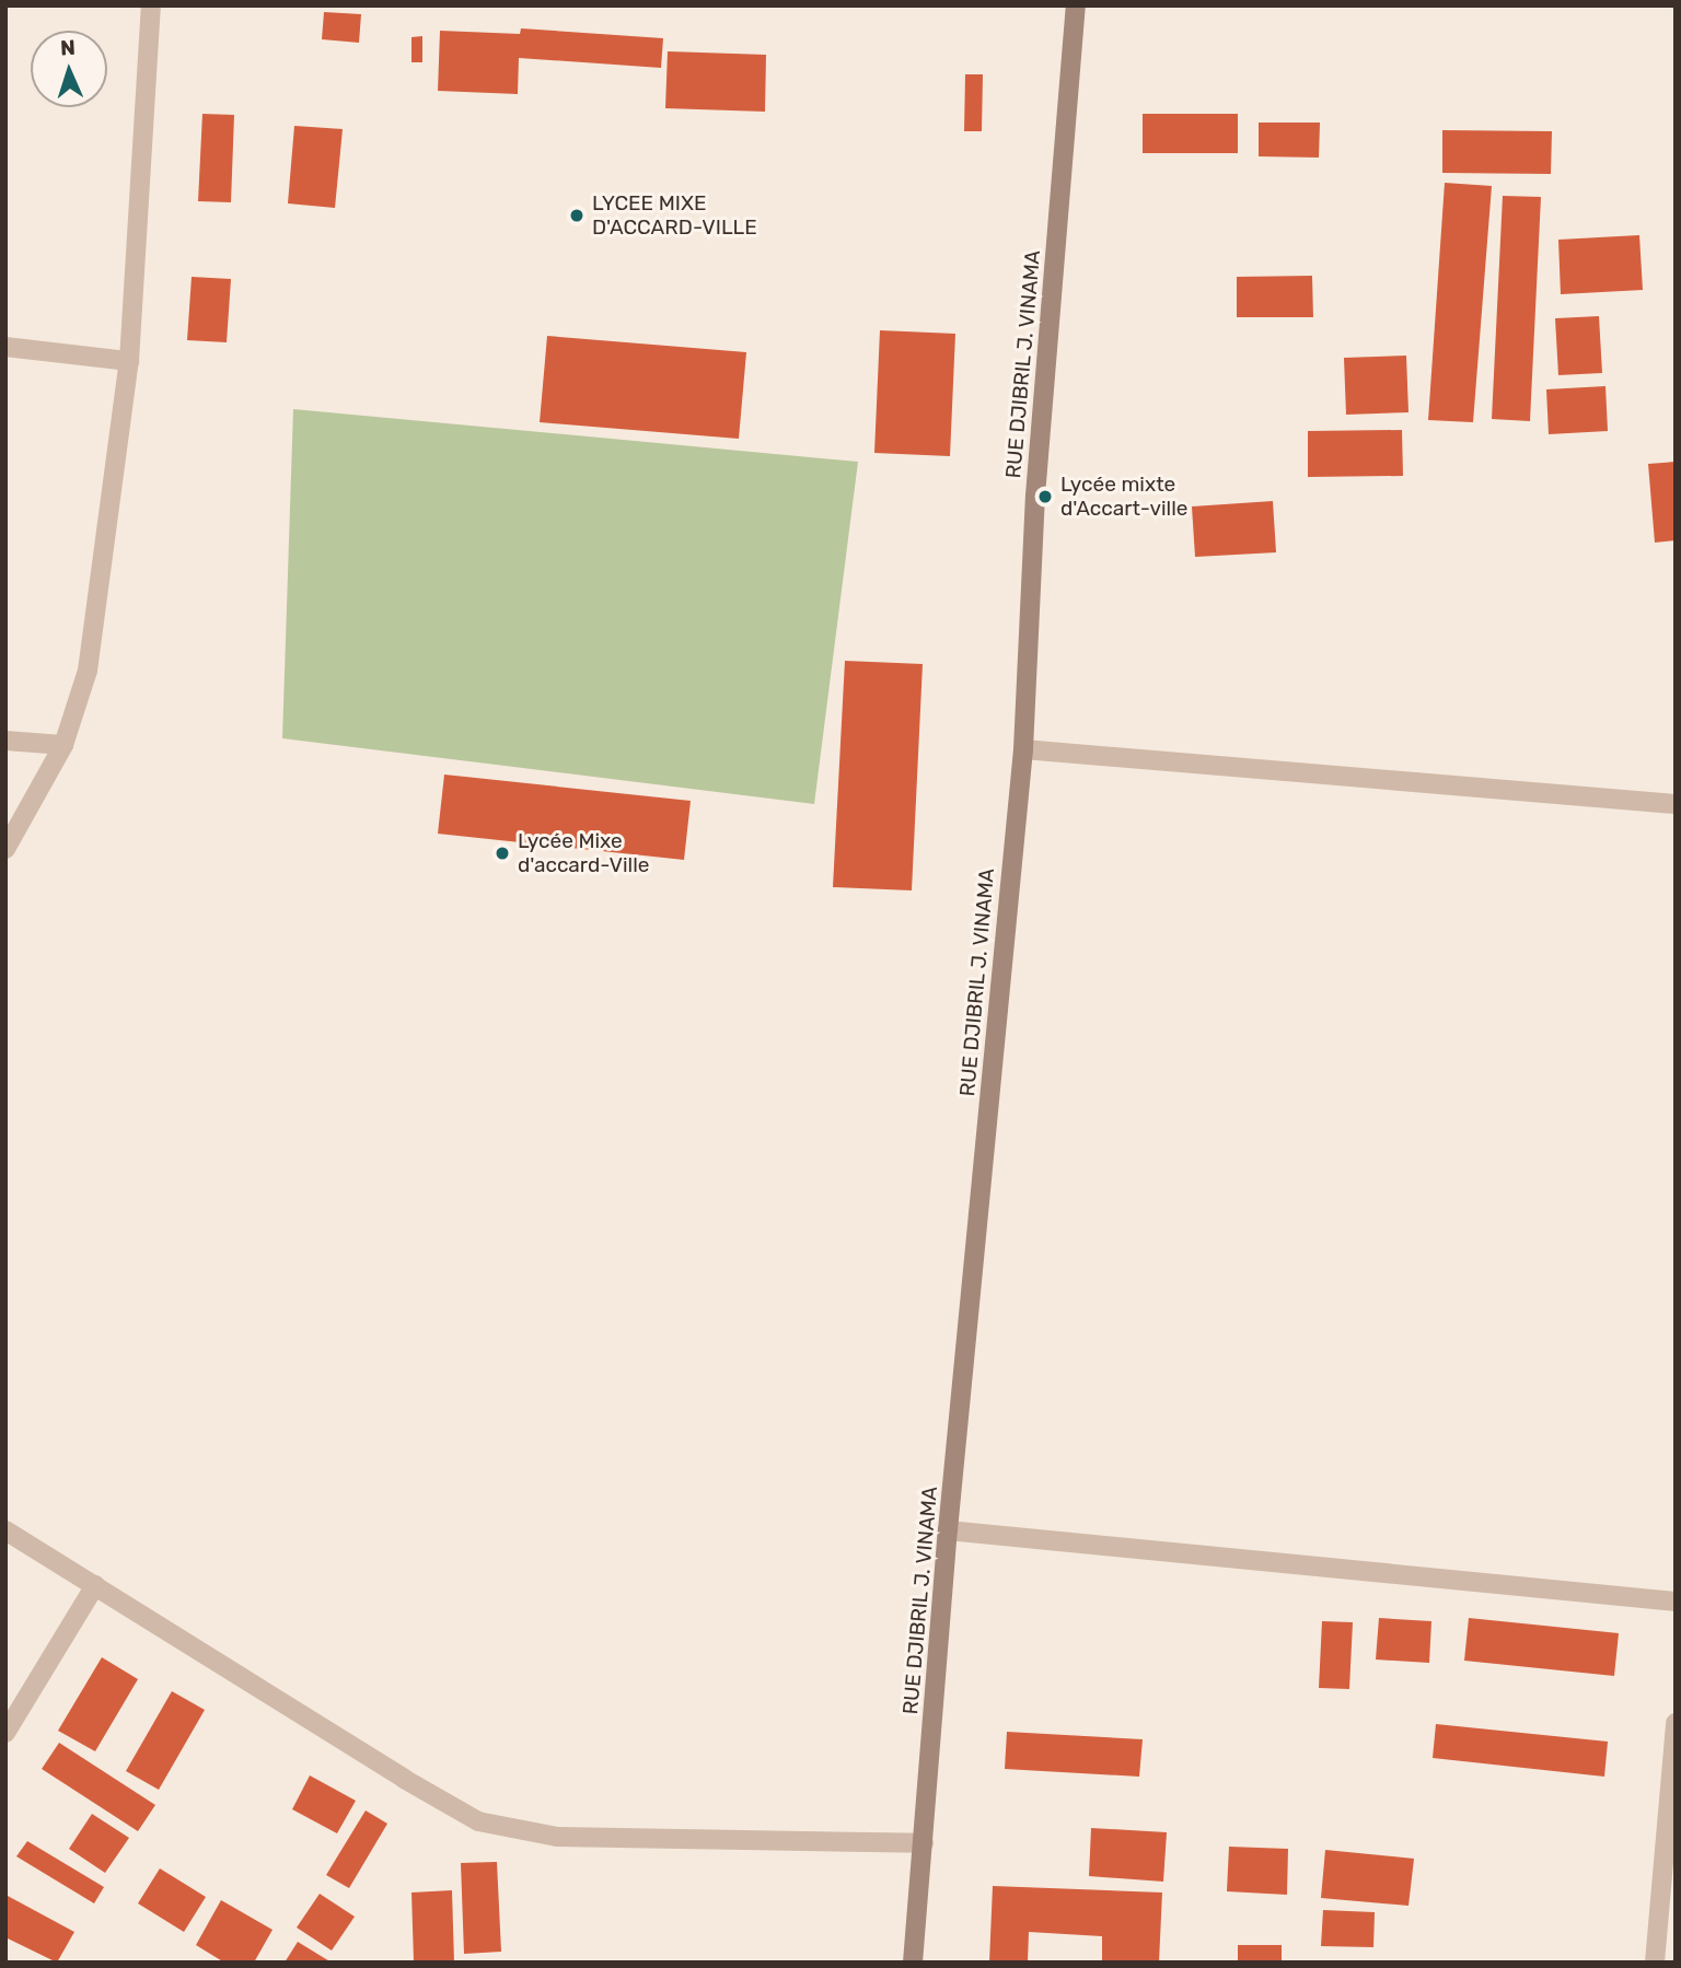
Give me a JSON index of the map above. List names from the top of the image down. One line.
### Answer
{"streets":{"street":["RUE DJIBRIL J. VINAMA"]},"places":["LYCEE MIXE D'ACCARD-VILLE","Lycée mixte d'Accart-ville","Lycée Mixe d'accard-Ville"],"north":"top"}
